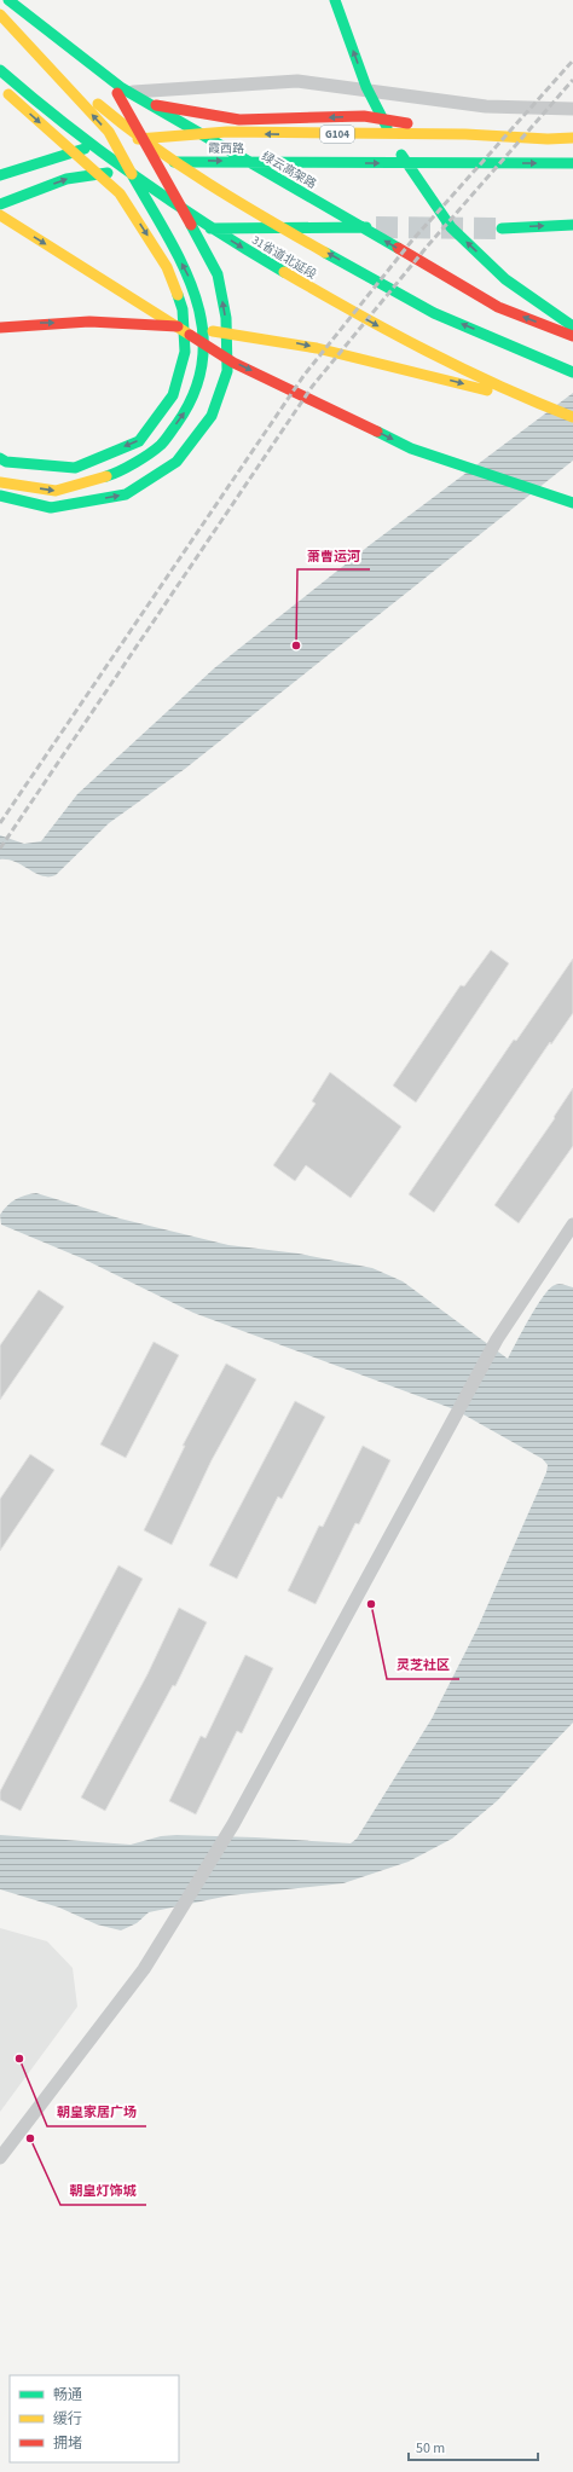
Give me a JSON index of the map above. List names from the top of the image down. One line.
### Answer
{"streets":{"main road":["G104","霞西路","绿云高架路","31省道北延段"]},"places":["萧曹运河","灵芝社区","朝皇家居广场","朝皇灯饰城"],"legend":["畅通","缓行","拥堵"],"scale_bar":"50 m"}
